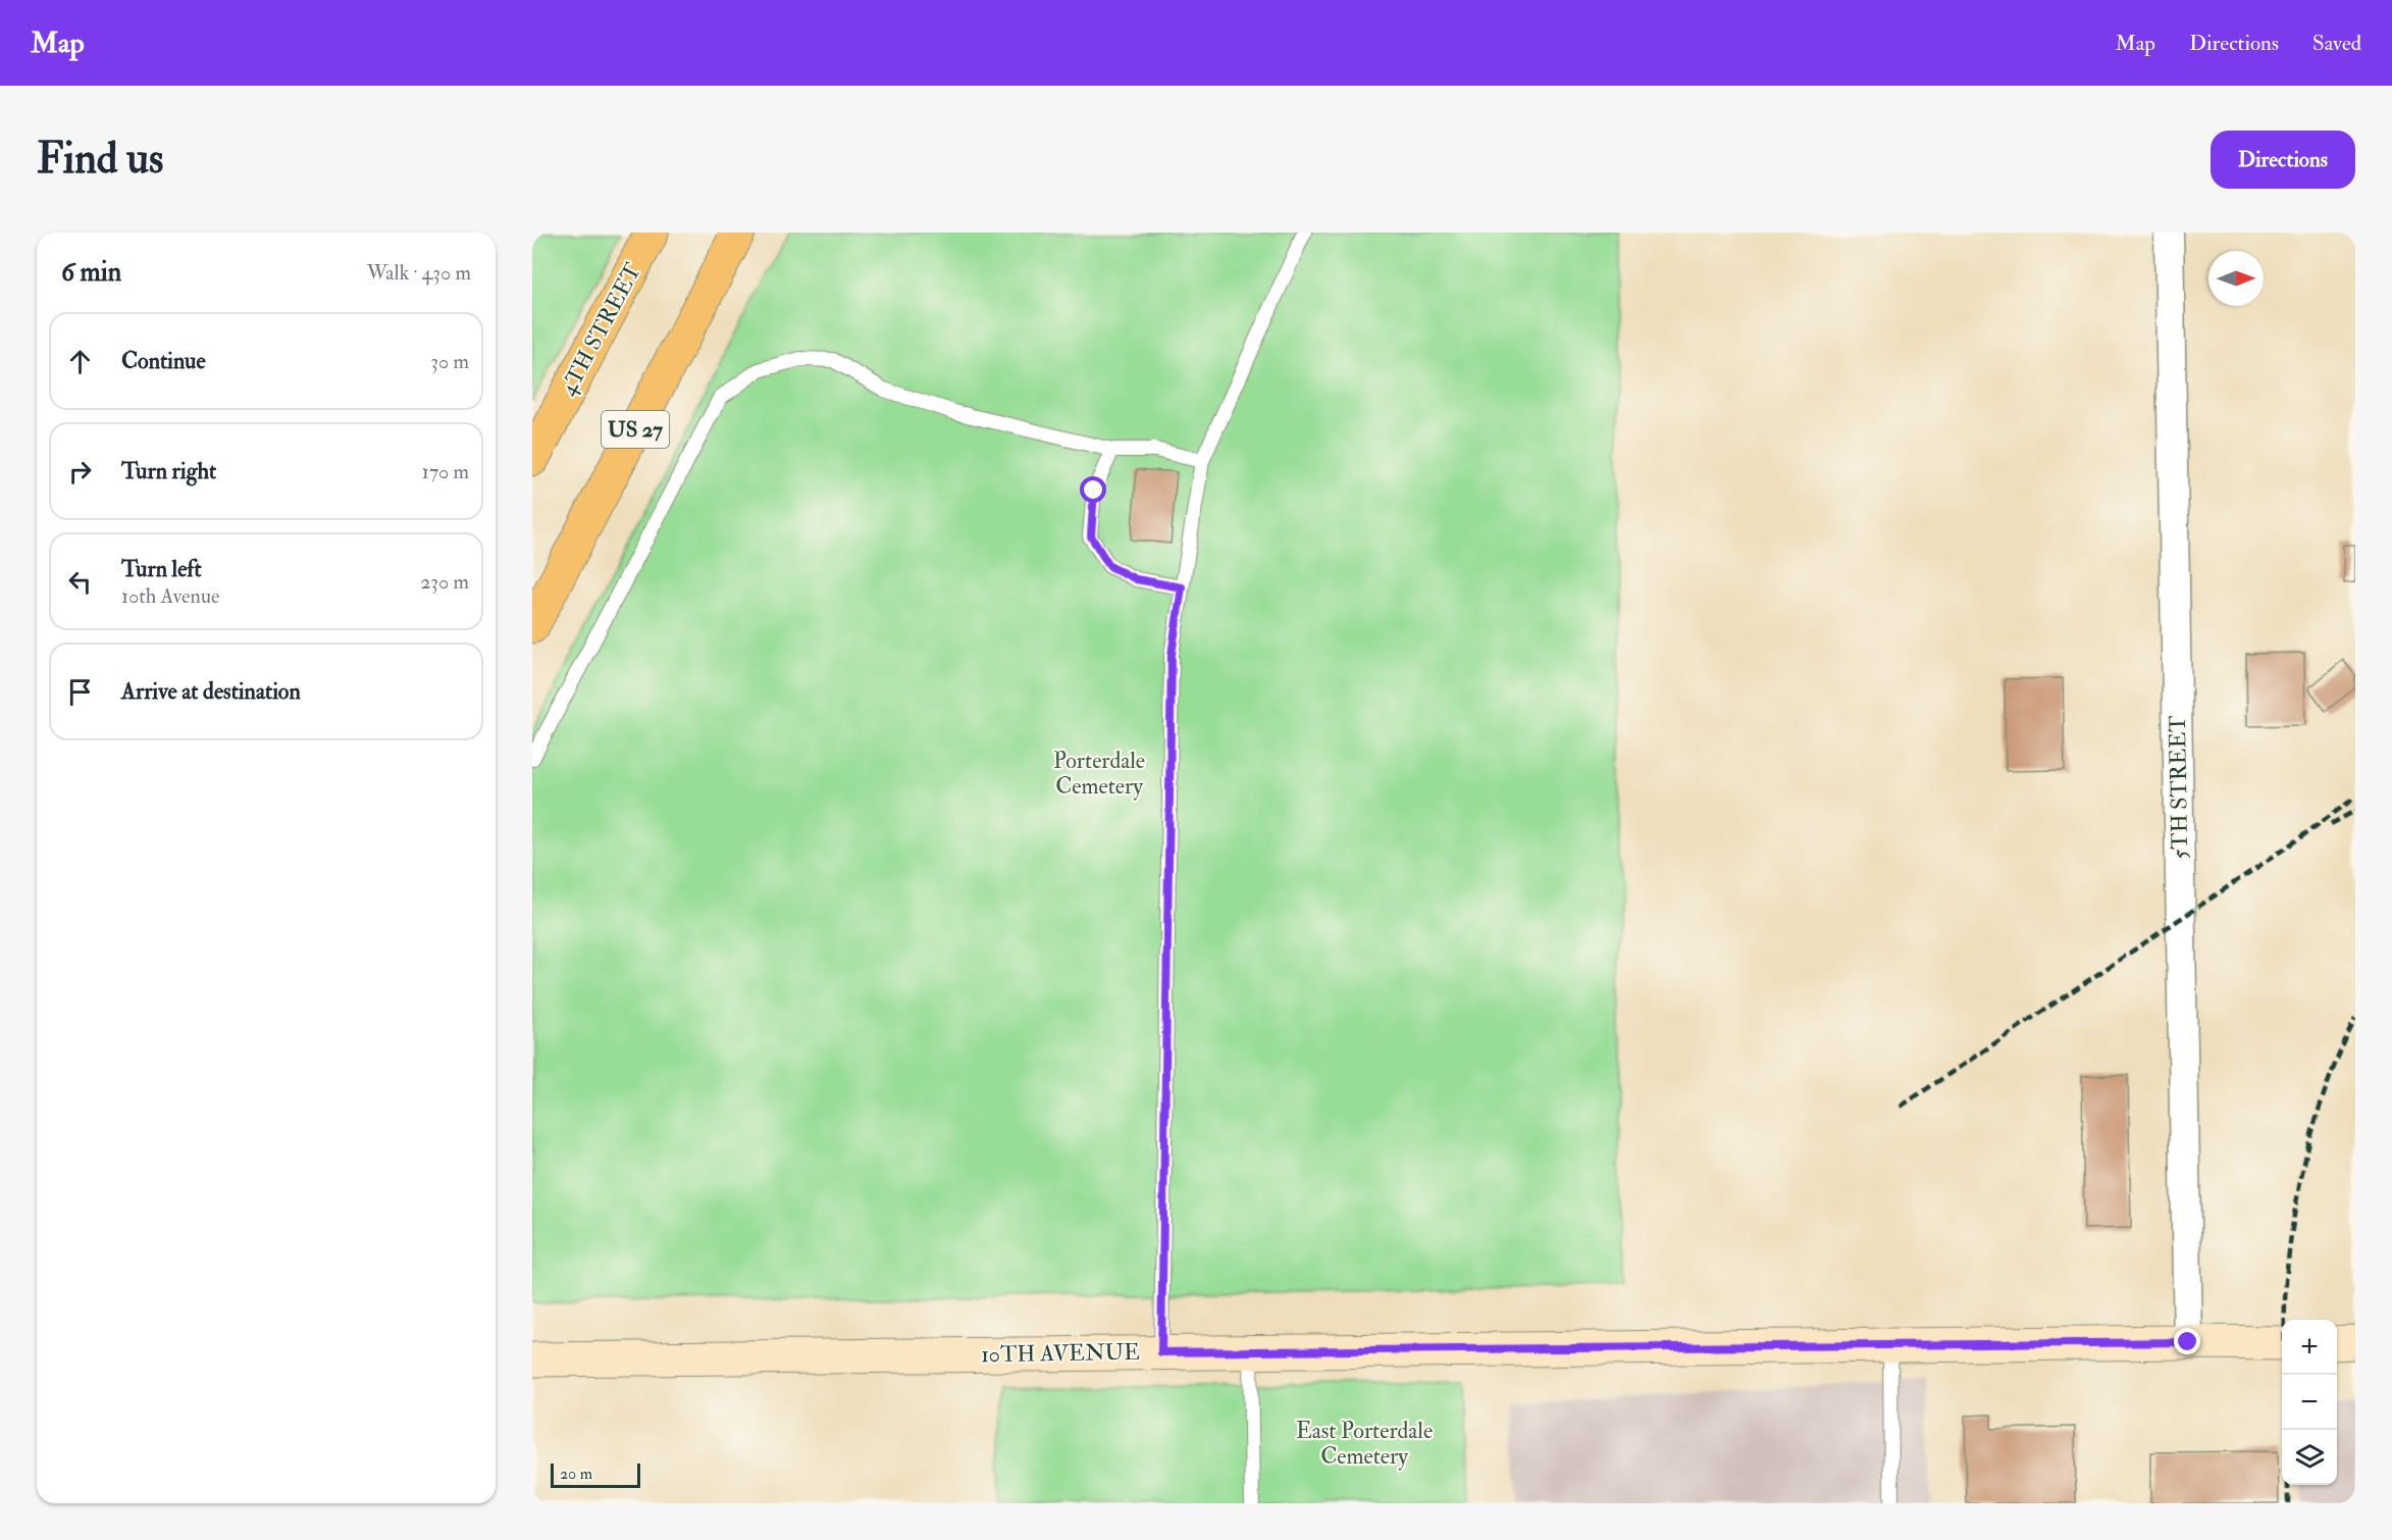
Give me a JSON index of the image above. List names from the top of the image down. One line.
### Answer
{"streets":{"highway":["4TH STREET","US 27"],"main road":["10TH AVENUE"],"street":["5TH STREET"]},"crossings":[["5TH STREET","10TH AVENUE"]],"parks":["Porterdale Cemetery","East Porterdale Cemetery"],"scale_bar":"20 m","north":"right","page":{"header":"Map","nav":["Map","Directions","Saved"],"buttons":"Directions","title":"Find us","heading":["6 min","Walk · 430 m"],"list":[["Continue","30 m"],["Turn right","170 m"],["Turn left","10th Avenue","230 m"],"Arrive at destination"],"map_buttons":["+","−"],"scale":"20 m"}}
